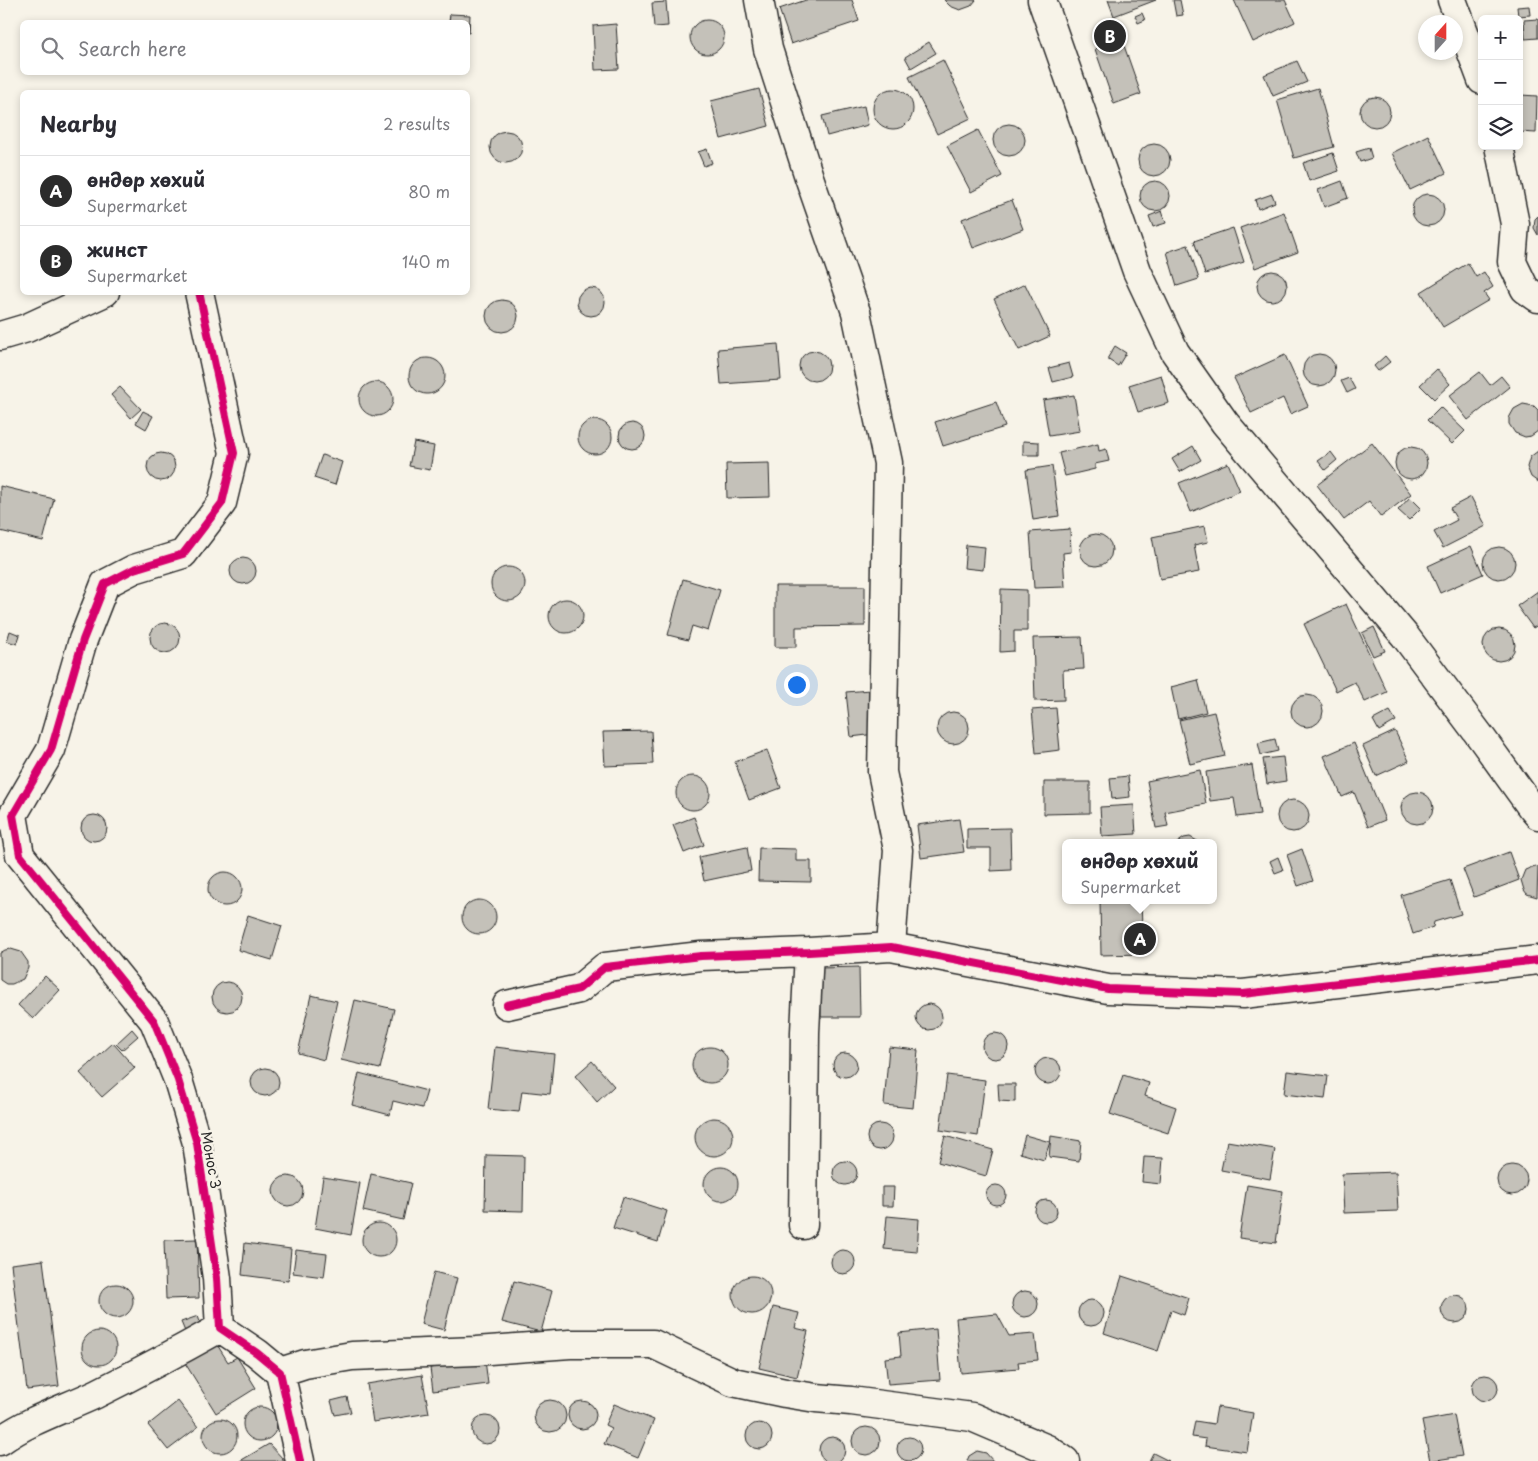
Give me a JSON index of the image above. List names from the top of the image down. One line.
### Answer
{"streets":{"street":["Монос 3"]},"north":"top","page":{"map_buttons":["+","−"],"pins":["B","A"],"search":"Search here","heading":["Nearby","2 results"],"list":[{"mark":"A","name":"өндөр хөхий","note":"Supermarket","value":"80 m"},{"mark":"B","name":"жинст","note":"Supermarket","value":"140 m"}],"popup":["өндөр хөхий","Supermarket"]}}
